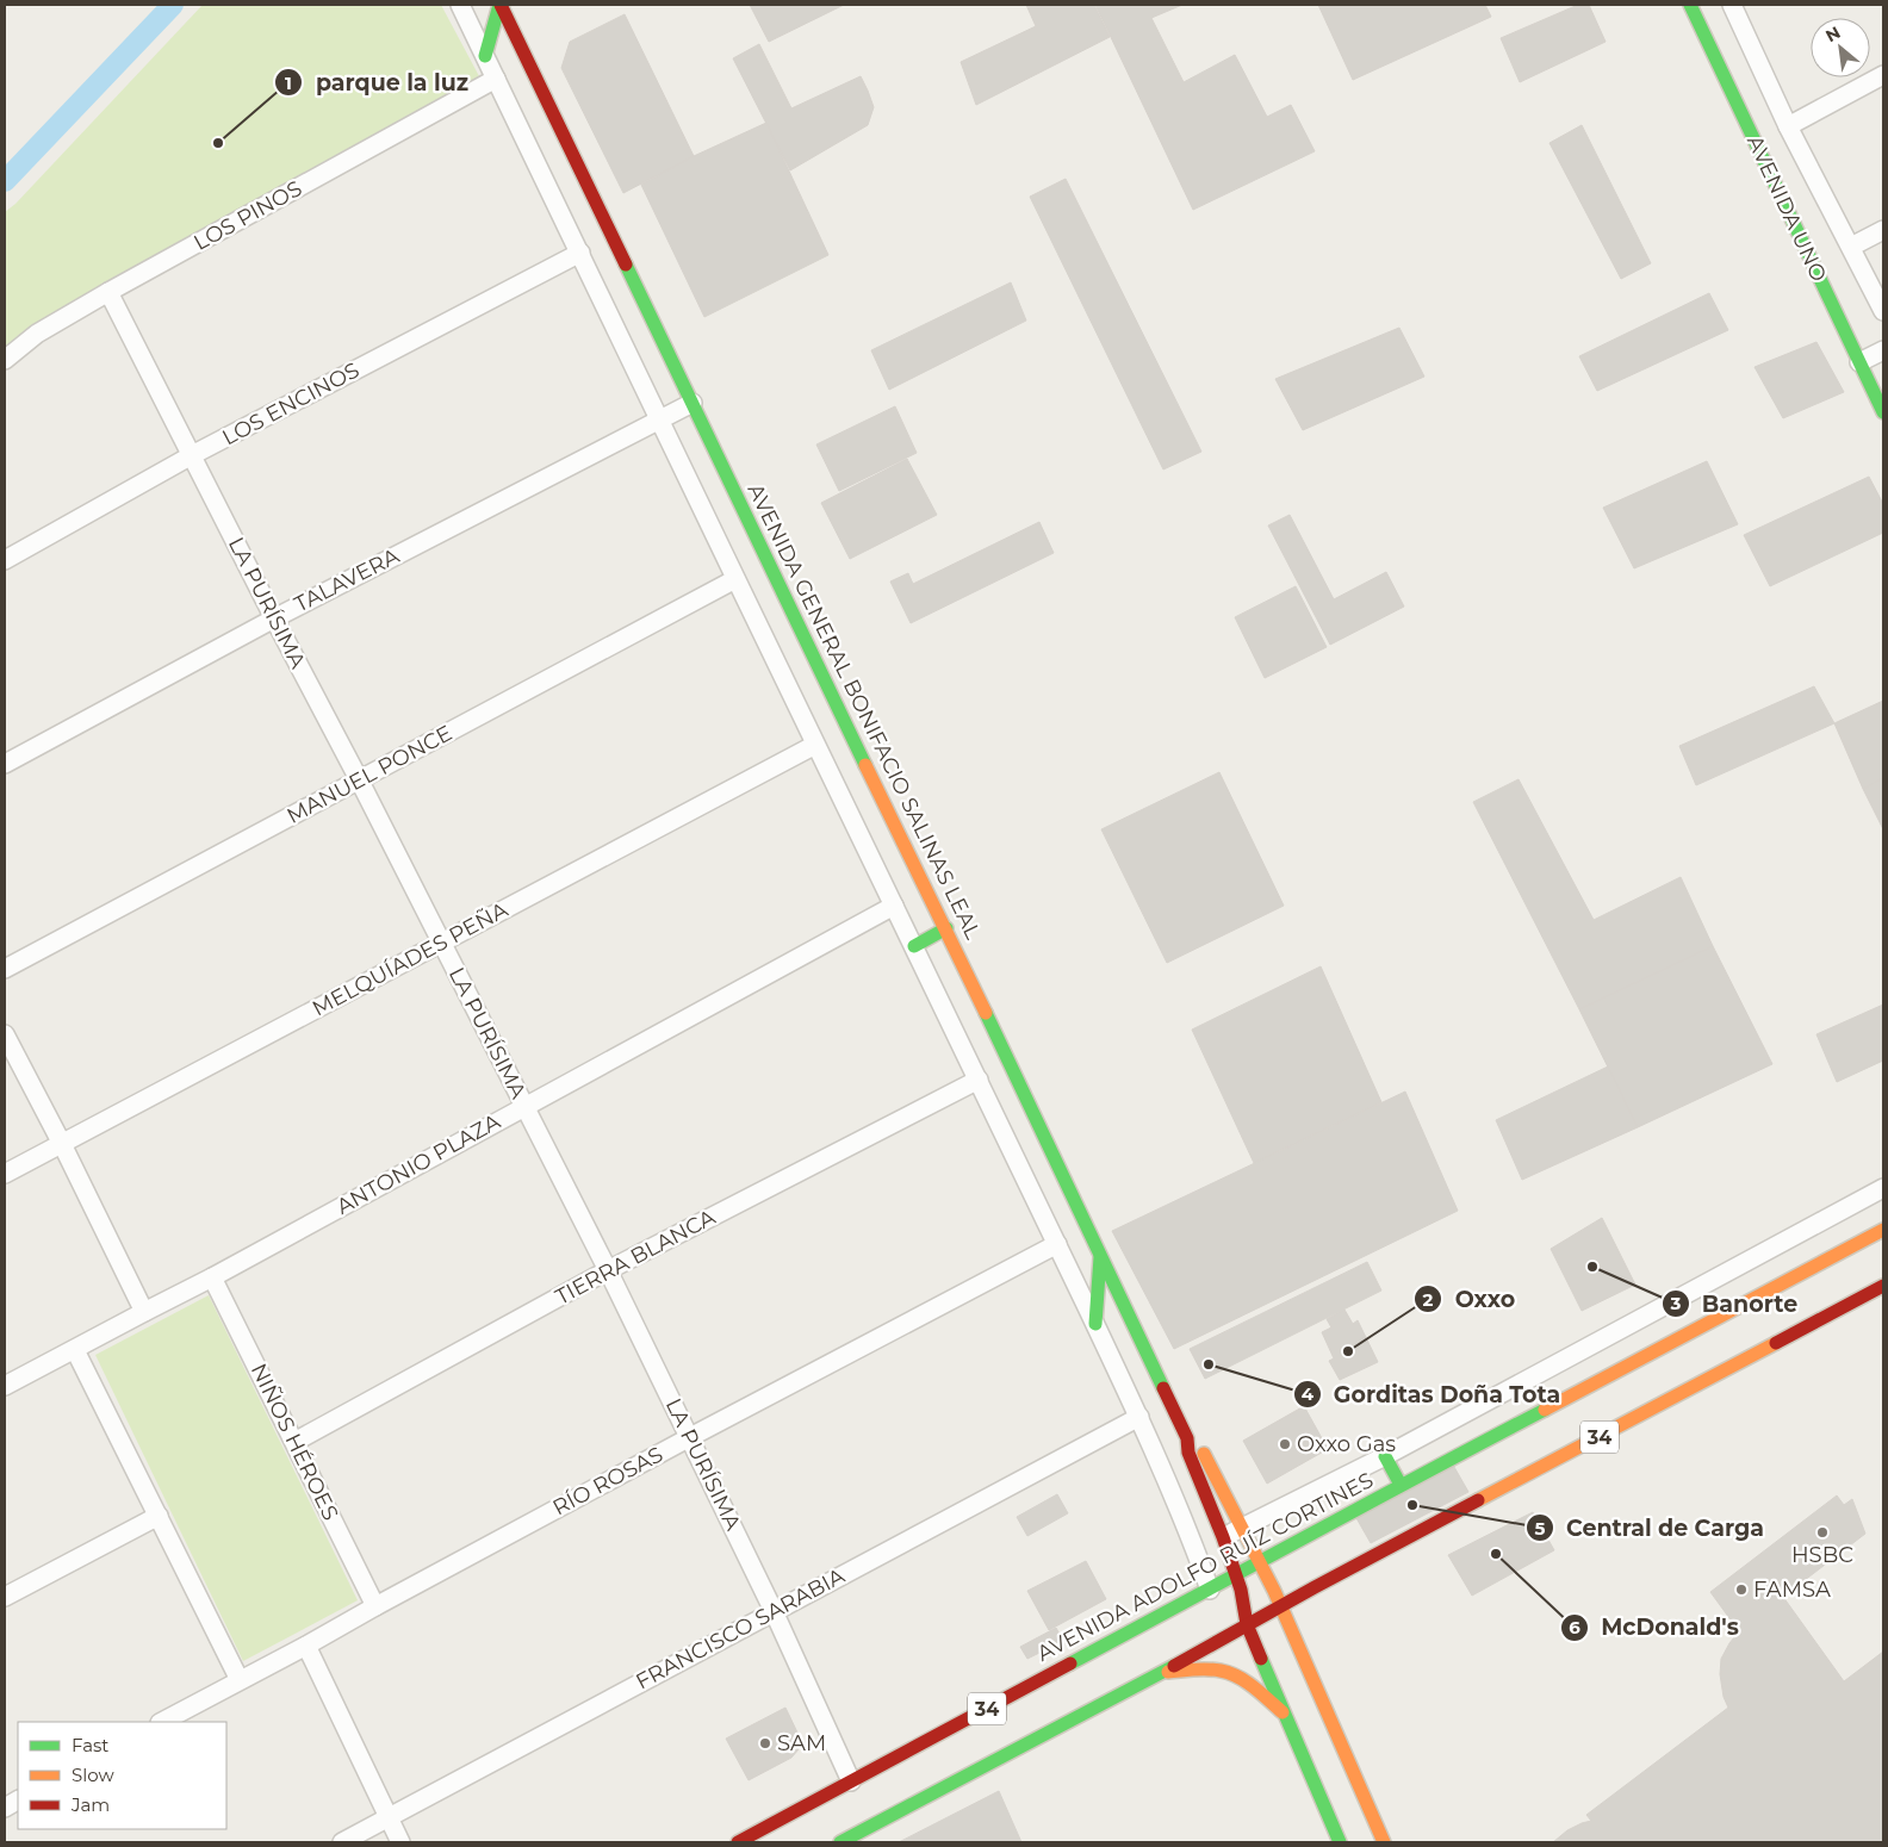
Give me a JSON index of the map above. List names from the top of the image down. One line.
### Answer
{"streets":{"street":["AVENIDA UNO","LOS PINOS","LOS ENCINOS","TALAVERA","LA PURÍSIMA","AVENIDA GENERAL BONIFACIO SALINAS LEAL","MANUEL PONCE","MELQUÍADES PEÑA","ANTONIO PLAZA","TIERRA BLANCA","34","NIÑOS HÉROES","RÍO ROSAS","AVENIDA ADOLFO RUÍZ CORTINES","FRANCISCO SARABIA"]},"crossings":[["LOS PINOS","LA PURÍSIMA"],["LOS ENCINOS","LA PURÍSIMA"],["TALAVERA","LA PURÍSIMA"],["TALAVERA","AVENIDA GENERAL BONIFACIO SALINAS LEAL"],["LA PURÍSIMA","MANUEL PONCE"],["LA PURÍSIMA","MELQUÍADES PEÑA"],["LA PURÍSIMA","ANTONIO PLAZA"],["LA PURÍSIMA","TIERRA BLANCA"],["LA PURÍSIMA","RÍO ROSAS"],["LA PURÍSIMA","AVENIDA ADOLFO RUÍZ CORTINES"],["LA PURÍSIMA","FRANCISCO SARABIA"],["AVENIDA GENERAL BONIFACIO SALINAS LEAL","34"],["AVENIDA GENERAL BONIFACIO SALINAS LEAL","AVENIDA ADOLFO RUÍZ CORTINES"],["ANTONIO PLAZA","NIÑOS HÉROES"],["TIERRA BLANCA","NIÑOS HÉROES"],["NIÑOS HÉROES","RÍO ROSAS"]],"places":["parque la luz","Banorte","Oxxo","Gorditas Doña Tota","Oxxo Gas","Central de Carga","HSBC","McDonald's","FAMSA","SAM"],"legend":["Fast","Slow","Jam"],"north":"top left"}
